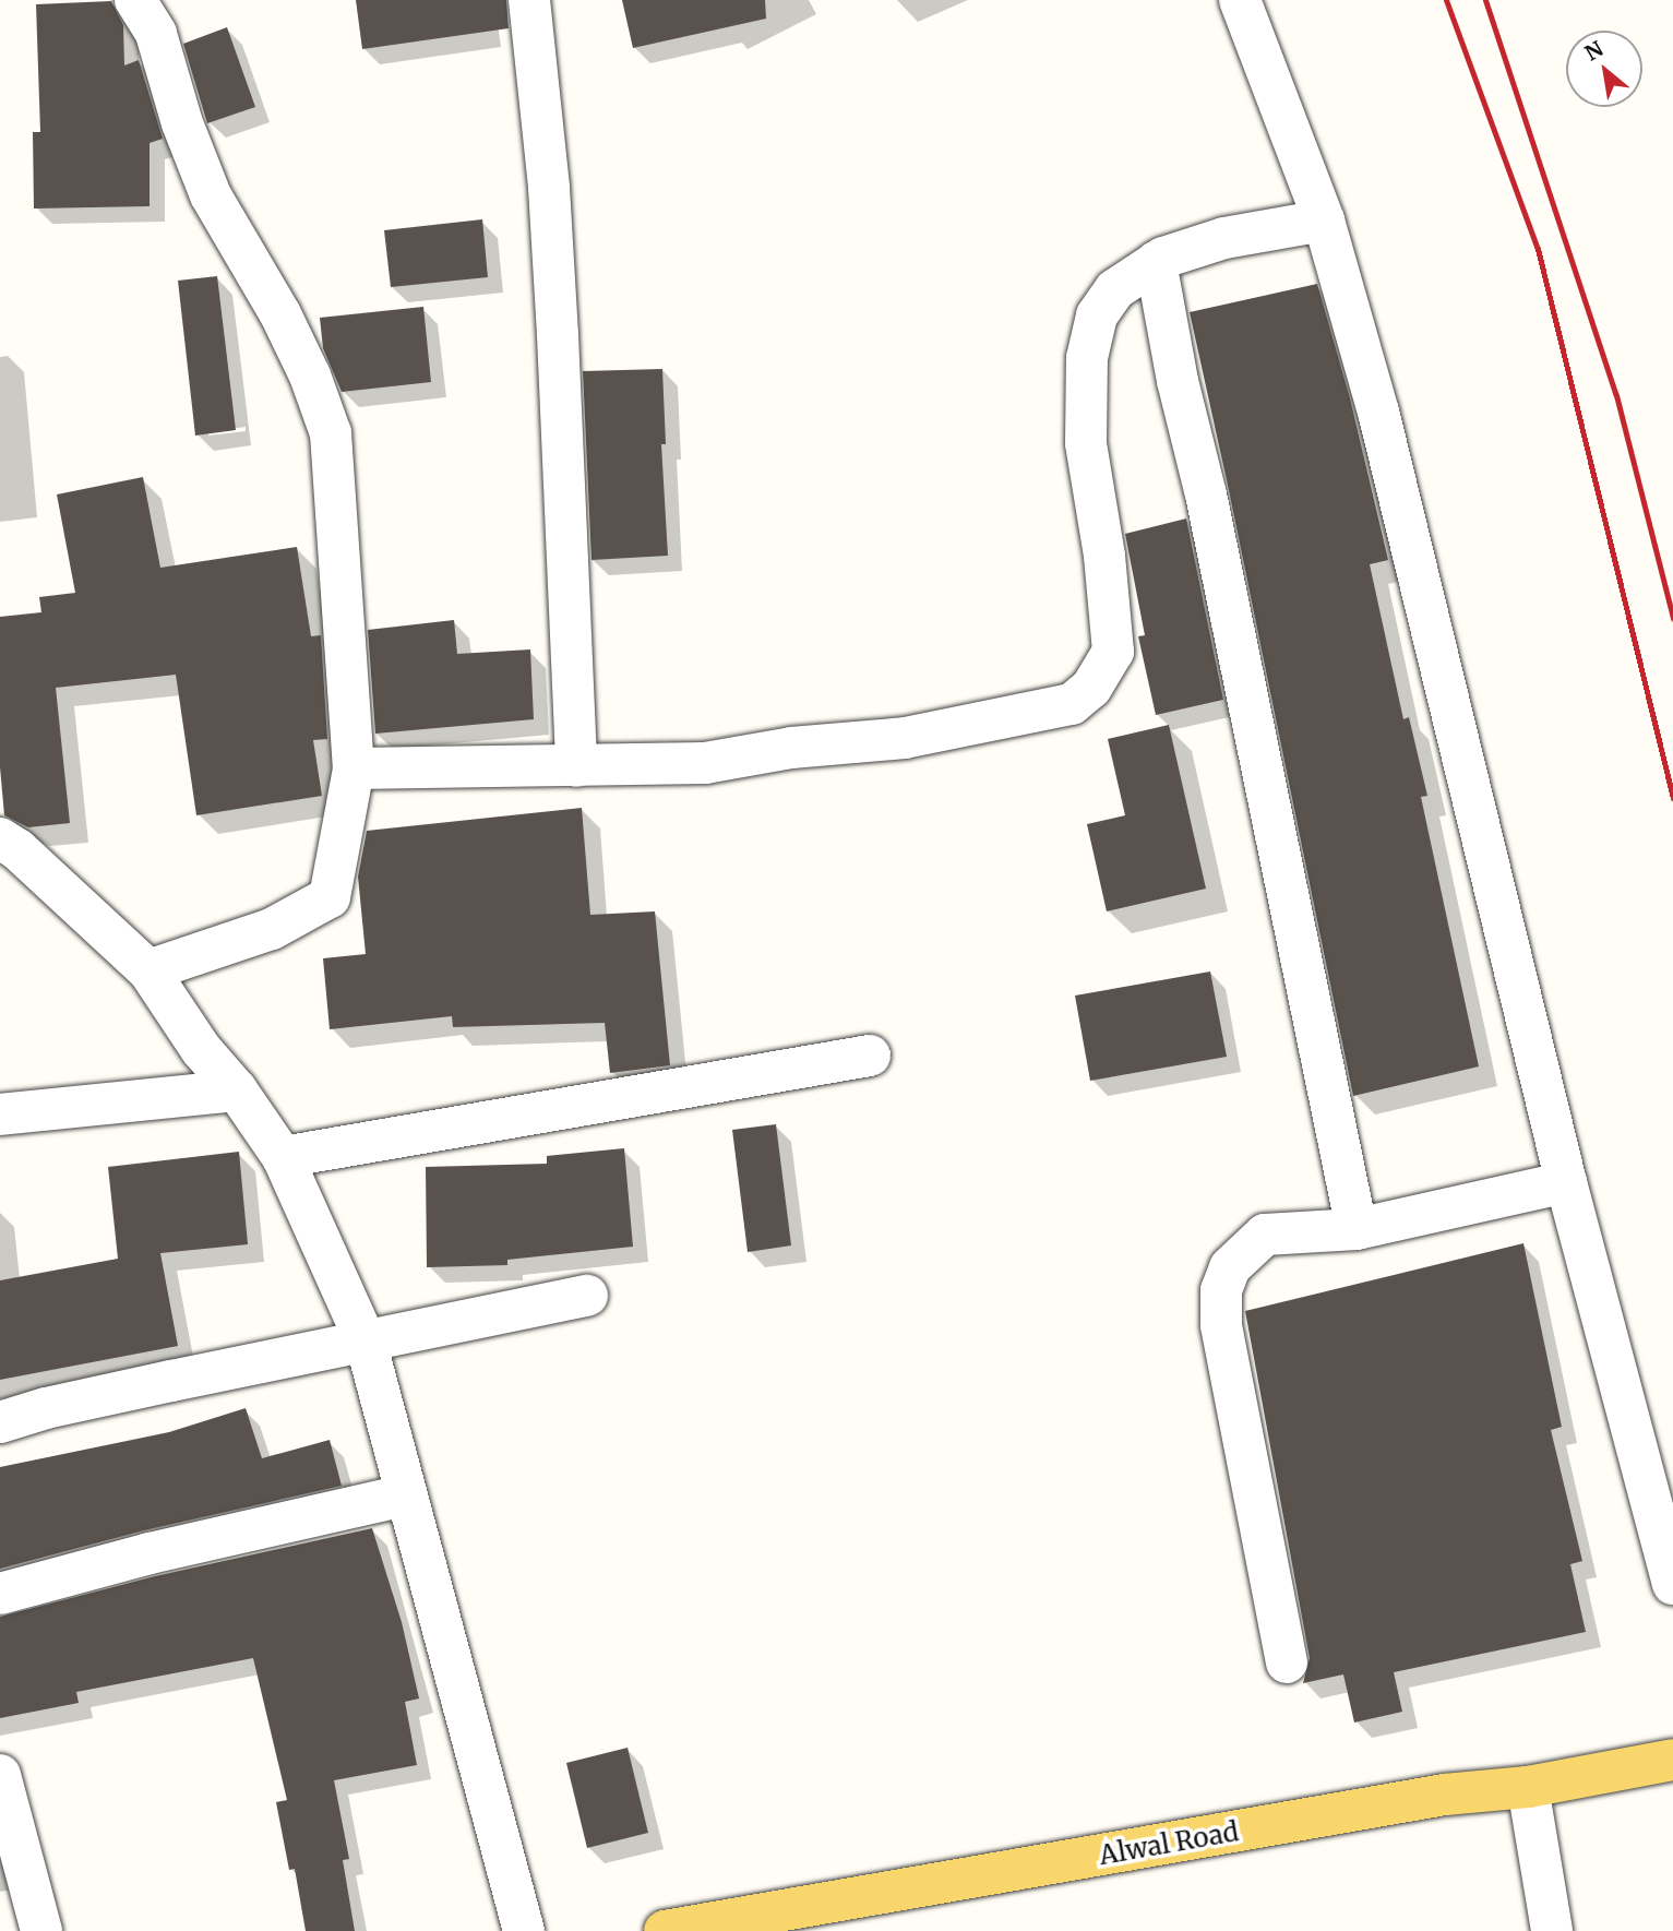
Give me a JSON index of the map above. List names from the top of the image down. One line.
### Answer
{"streets":{"main road":["Alwal Road"]},"north":"top left"}
